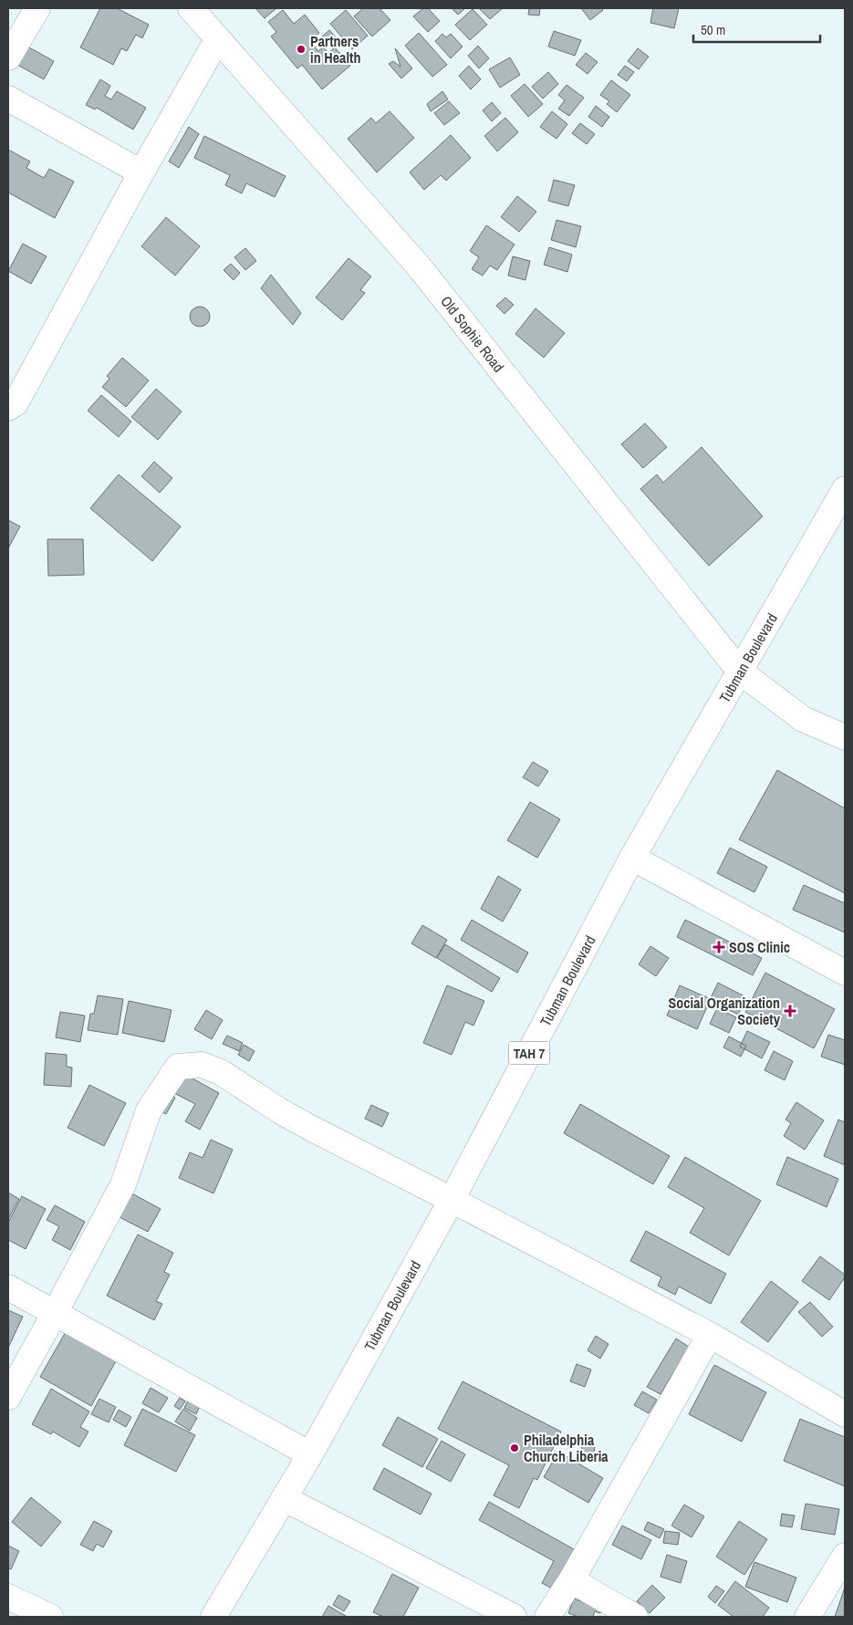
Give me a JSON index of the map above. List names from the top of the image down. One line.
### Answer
{"streets":{"main road":["Old Sophie Road","Tubman Boulevard","TAH 7"]},"crossings":[["Old Sophie Road","Tubman Boulevard"]],"places":{"other":["Partners in Health","Philadelphia Church Liberia"],"health":["SOS Clinic","Social Organization Society"]},"scale_bar":"50 m"}
